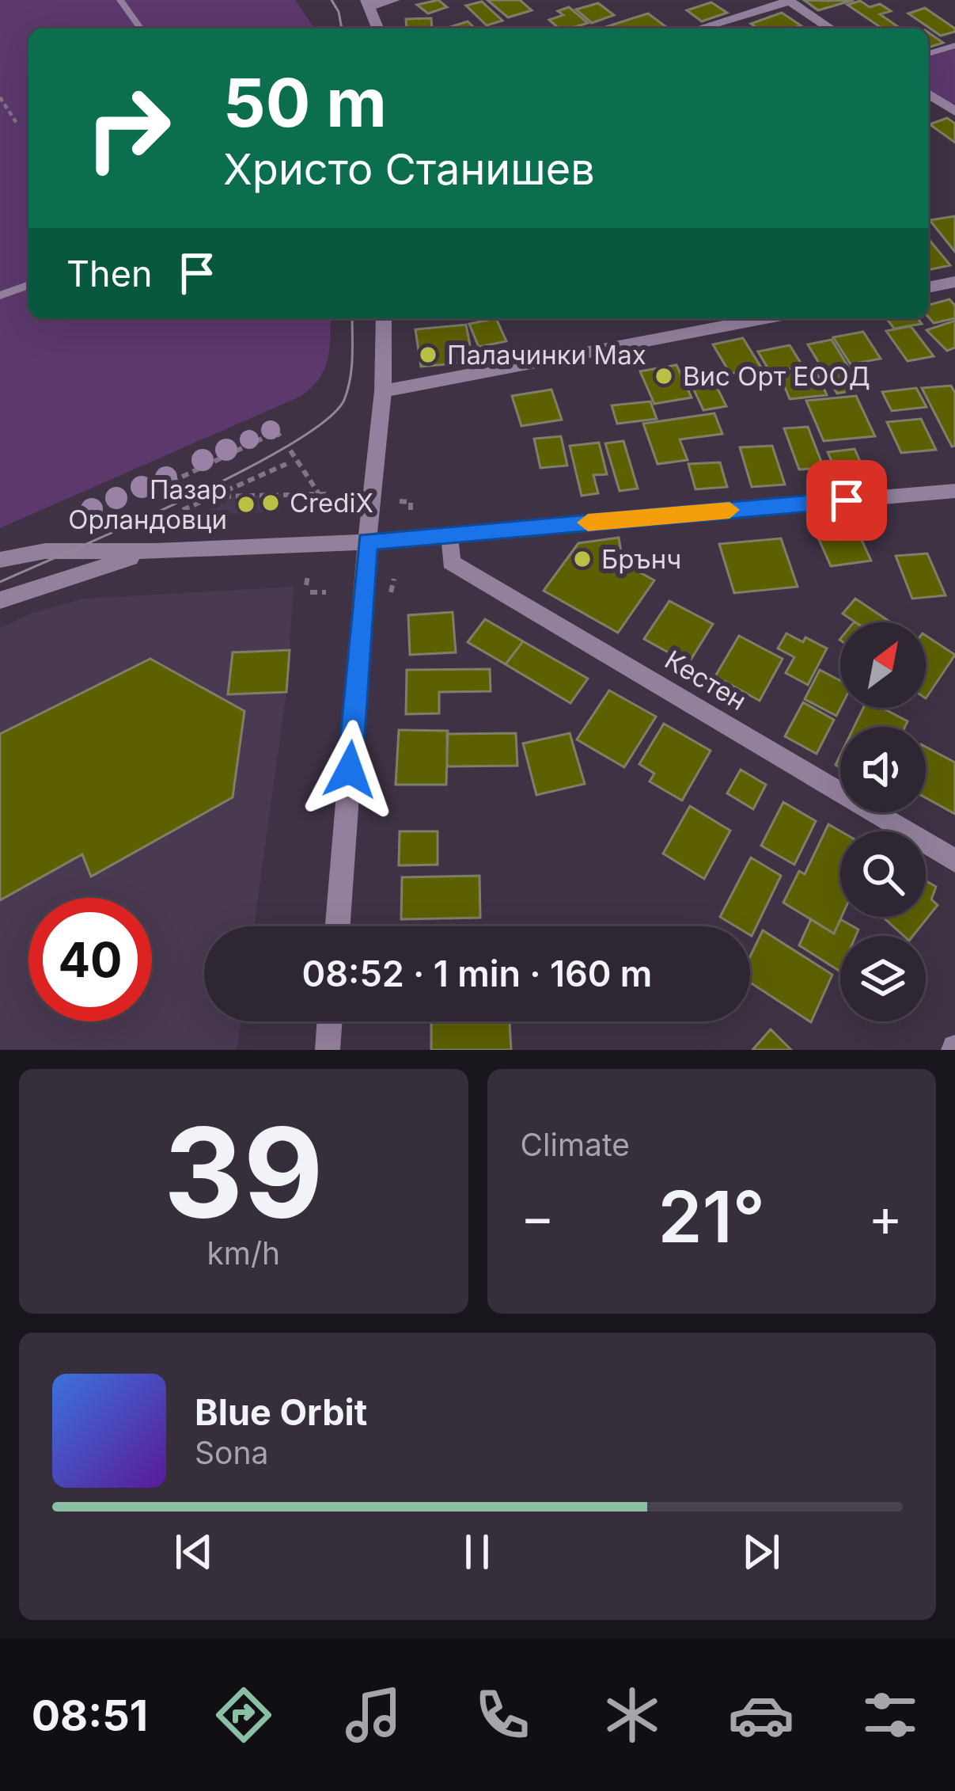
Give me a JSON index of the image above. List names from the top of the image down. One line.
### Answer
{"streets":{"street":["Кестен"]},"places":["Палачинки Max","Вис Орт ЕООД","CrediX","Пазар Орландовци","Брънч"],"north":"top right","page":{"turn":["50 m","Христо Станишев"],"then":"Then","limit":"40","trip":"08:52 · 1 min · 160 m","tile":[["39","km/h"],"Climate"],"heat":["−","21°","+"],"song":["Blue Orbit","Sona"],"tabs":"08:51"}}
